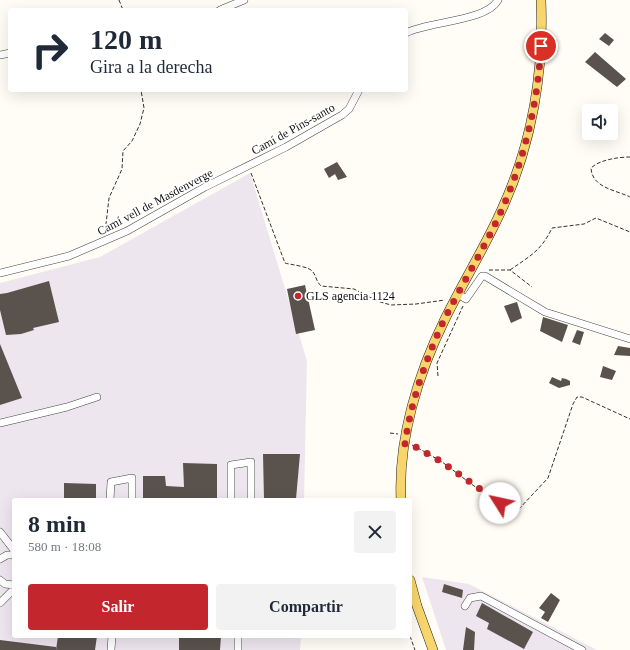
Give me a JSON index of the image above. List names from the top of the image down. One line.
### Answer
{"streets":{"street":["Camí de Pins-santo","Camí vell de Masdenverge"]},"crossings":[["Camí de Pins-santo","Camí vell de Masdenverge"]],"places":["GLS agencia 1124"],"page":{"turn":["120 m","Gira a la derecha"],"heading":["8 min","580 m · 18:08"],"buttons":["Salir","Compartir"]}}
